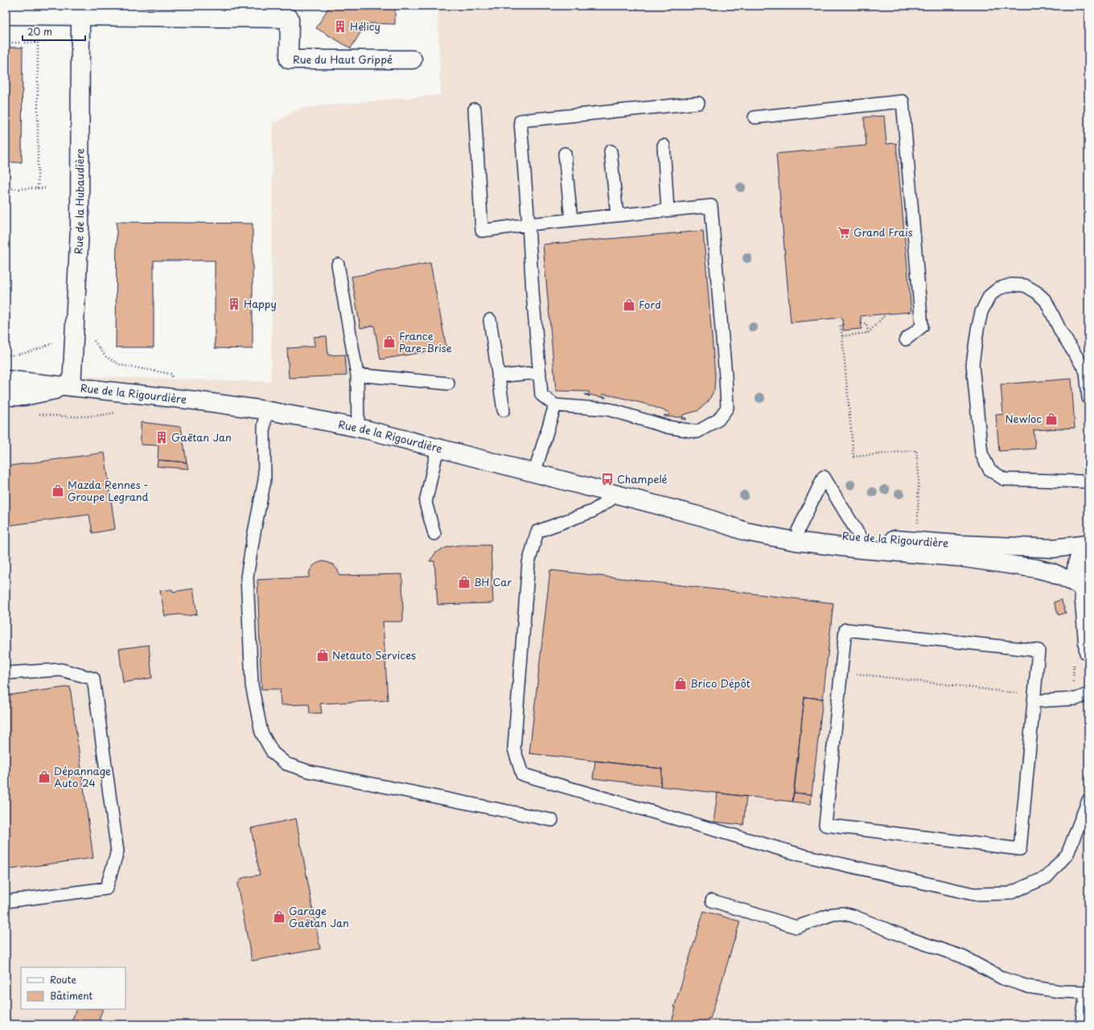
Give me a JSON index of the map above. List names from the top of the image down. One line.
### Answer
{"streets":{"street":["Rue du Haut Grippé","Rue de la Hubaudière","Rue de la Rigourdière"]},"crossings":[["Rue du Haut Grippé","Rue de la Hubaudière"],["Rue de la Hubaudière","Rue de la Rigourdière"]],"places":{"building":["Hélicy","Happy","Gaëtan Jan"],"supermarket":["Grand Frais"],"shop":["Ford","France Pare-Brise","Newloc","Mazda Rennes - Groupe Legrand","BH Car","Netauto Services","Brico Dépôt","Dépannage Auto 24","Garage Gaëtan Jan"],"bus stop":["Champelé"]},"legend":["Route","Bâtiment"],"scale_bar":"20 m"}
